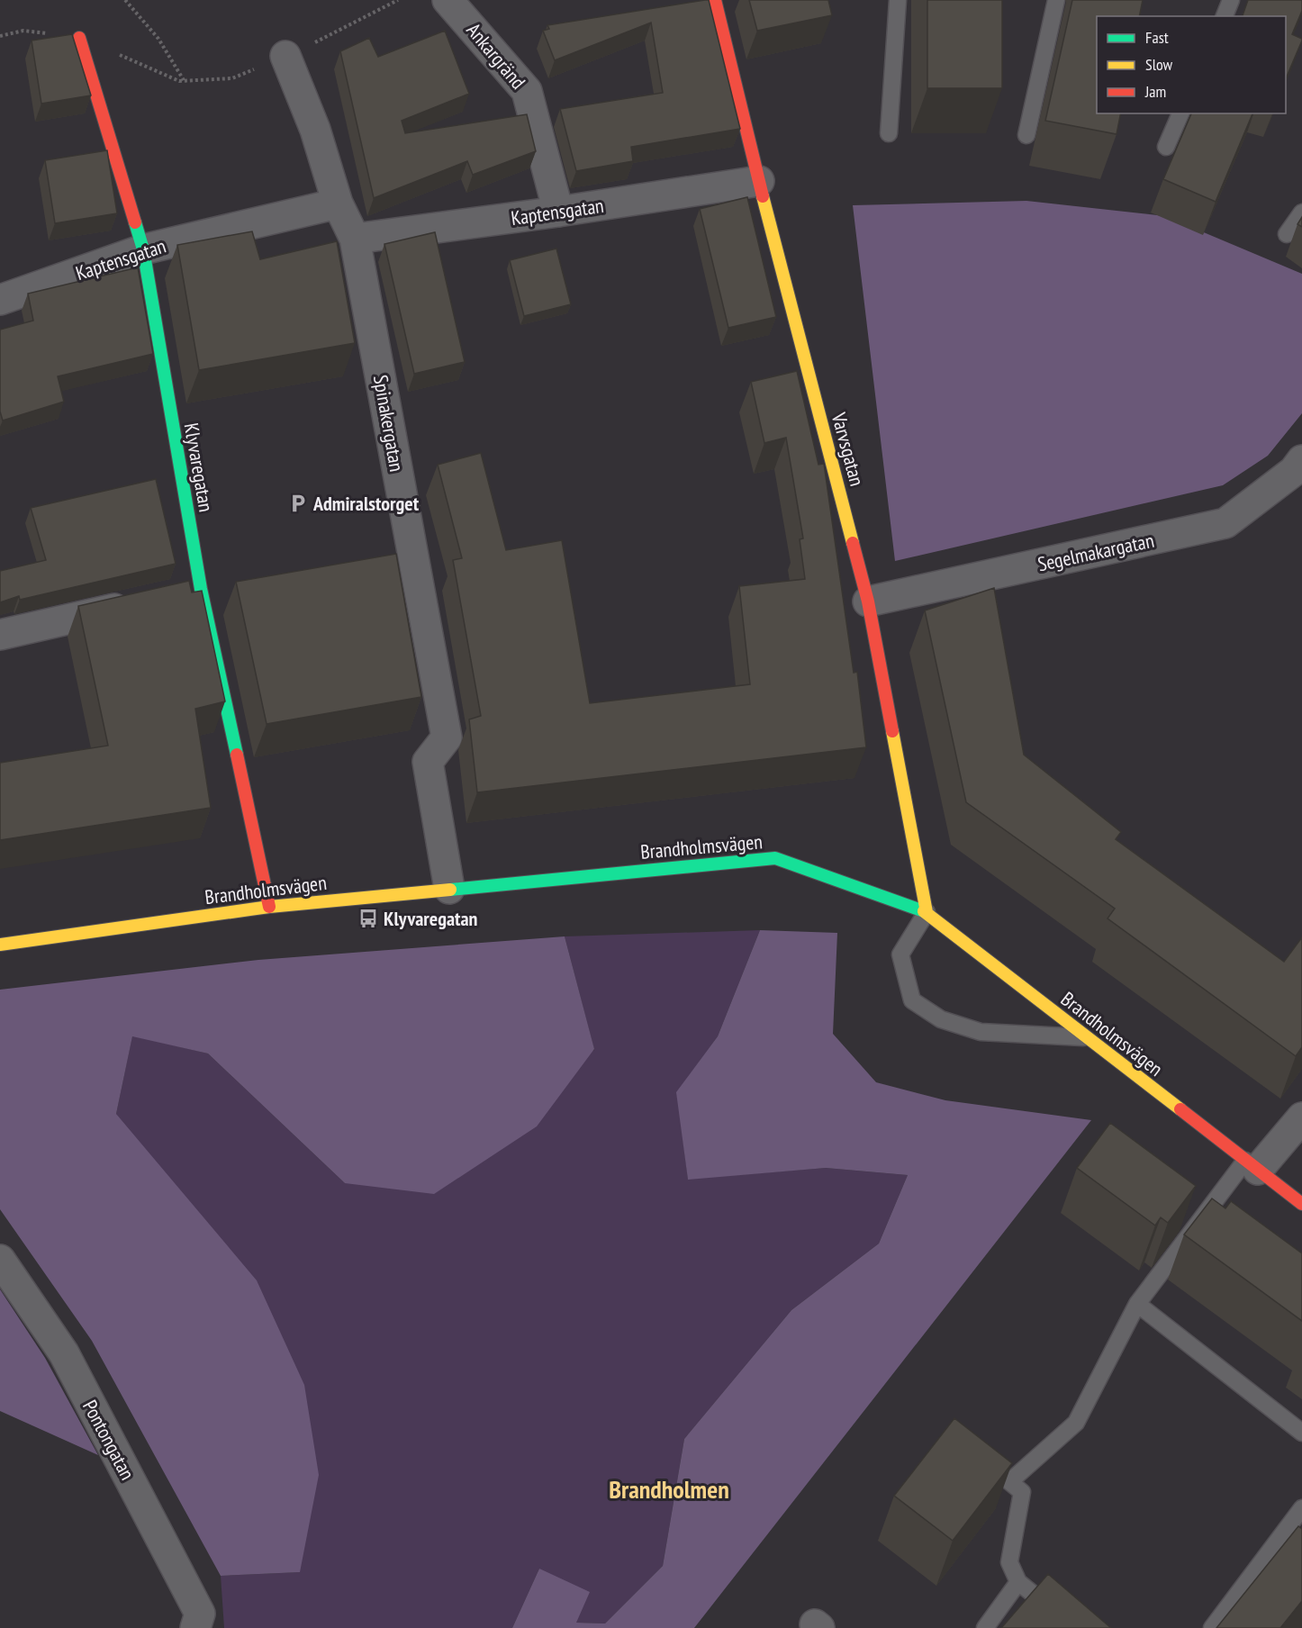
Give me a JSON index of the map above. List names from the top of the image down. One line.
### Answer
{"streets":{"street":["Ankargränd","Kaptensgatan","Spinakergatan","Varvsgatan","Klyvaregatan","Segelmakargatan","Brandholmsvägen","Pontongatan"]},"crossings":[["Ankargränd","Kaptensgatan"],["Kaptensgatan","Spinakergatan"],["Kaptensgatan","Varvsgatan"],["Kaptensgatan","Klyvaregatan"],["Spinakergatan","Brandholmsvägen"],["Varvsgatan","Segelmakargatan"],["Varvsgatan","Brandholmsvägen"],["Klyvaregatan","Brandholmsvägen"]],"districts":["Brandholmen"],"places":{"parking":["Admiralstorget"],"bus stop":["Klyvaregatan"]},"legend":["Fast","Slow","Jam"]}
